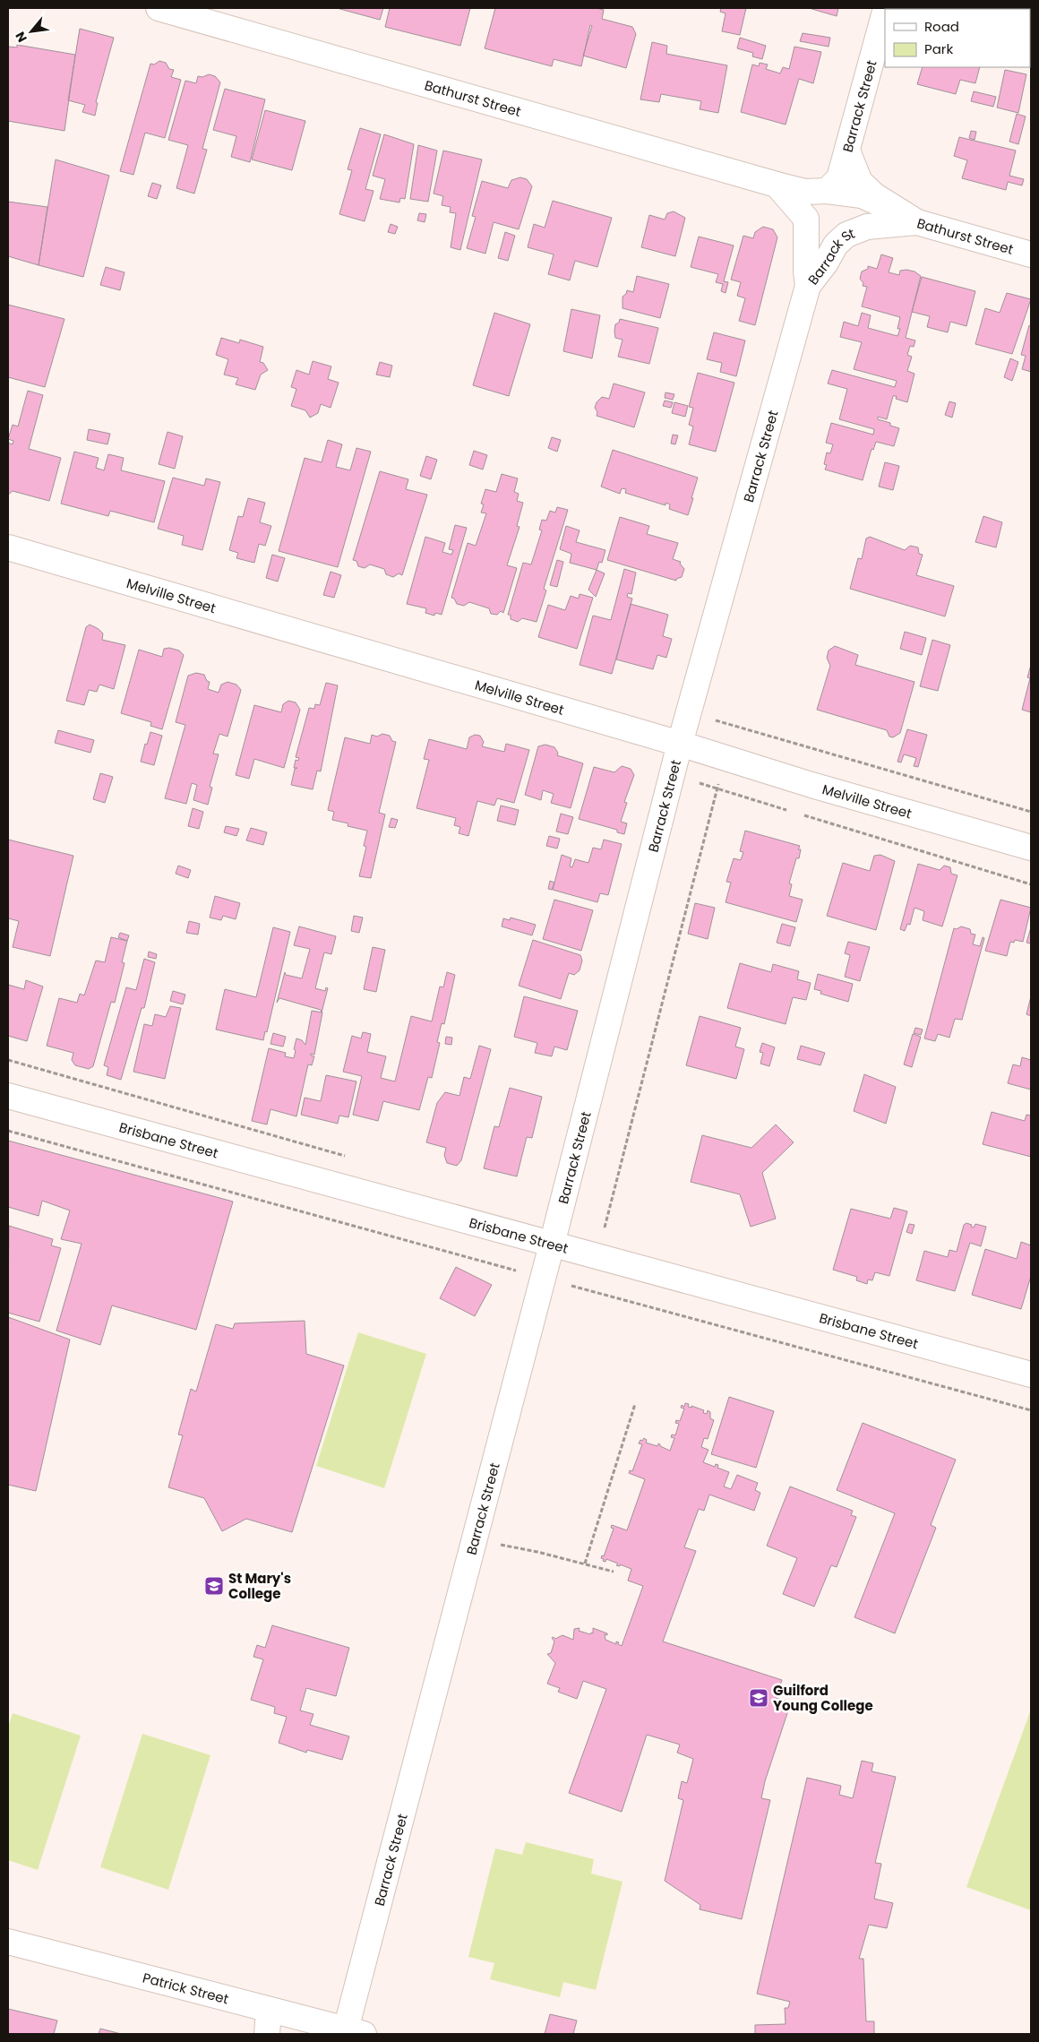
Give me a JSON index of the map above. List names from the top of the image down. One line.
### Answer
{"streets":{"street":["Bathurst Street","Barrack Street","Barrack St","Melville Street","Brisbane Street","Patrick Street"]},"crossings":[["Bathurst Street","Barrack Street"],["Bathurst Street","Barrack St"],["Barrack Street","Barrack St"],["Barrack Street","Melville Street"],["Barrack Street","Brisbane Street"],["Barrack Street","Patrick Street"]],"places":{"school or university":["St Mary's College","Guilford Young College"]},"legend":["Road","Park"],"north":"bottom left"}
